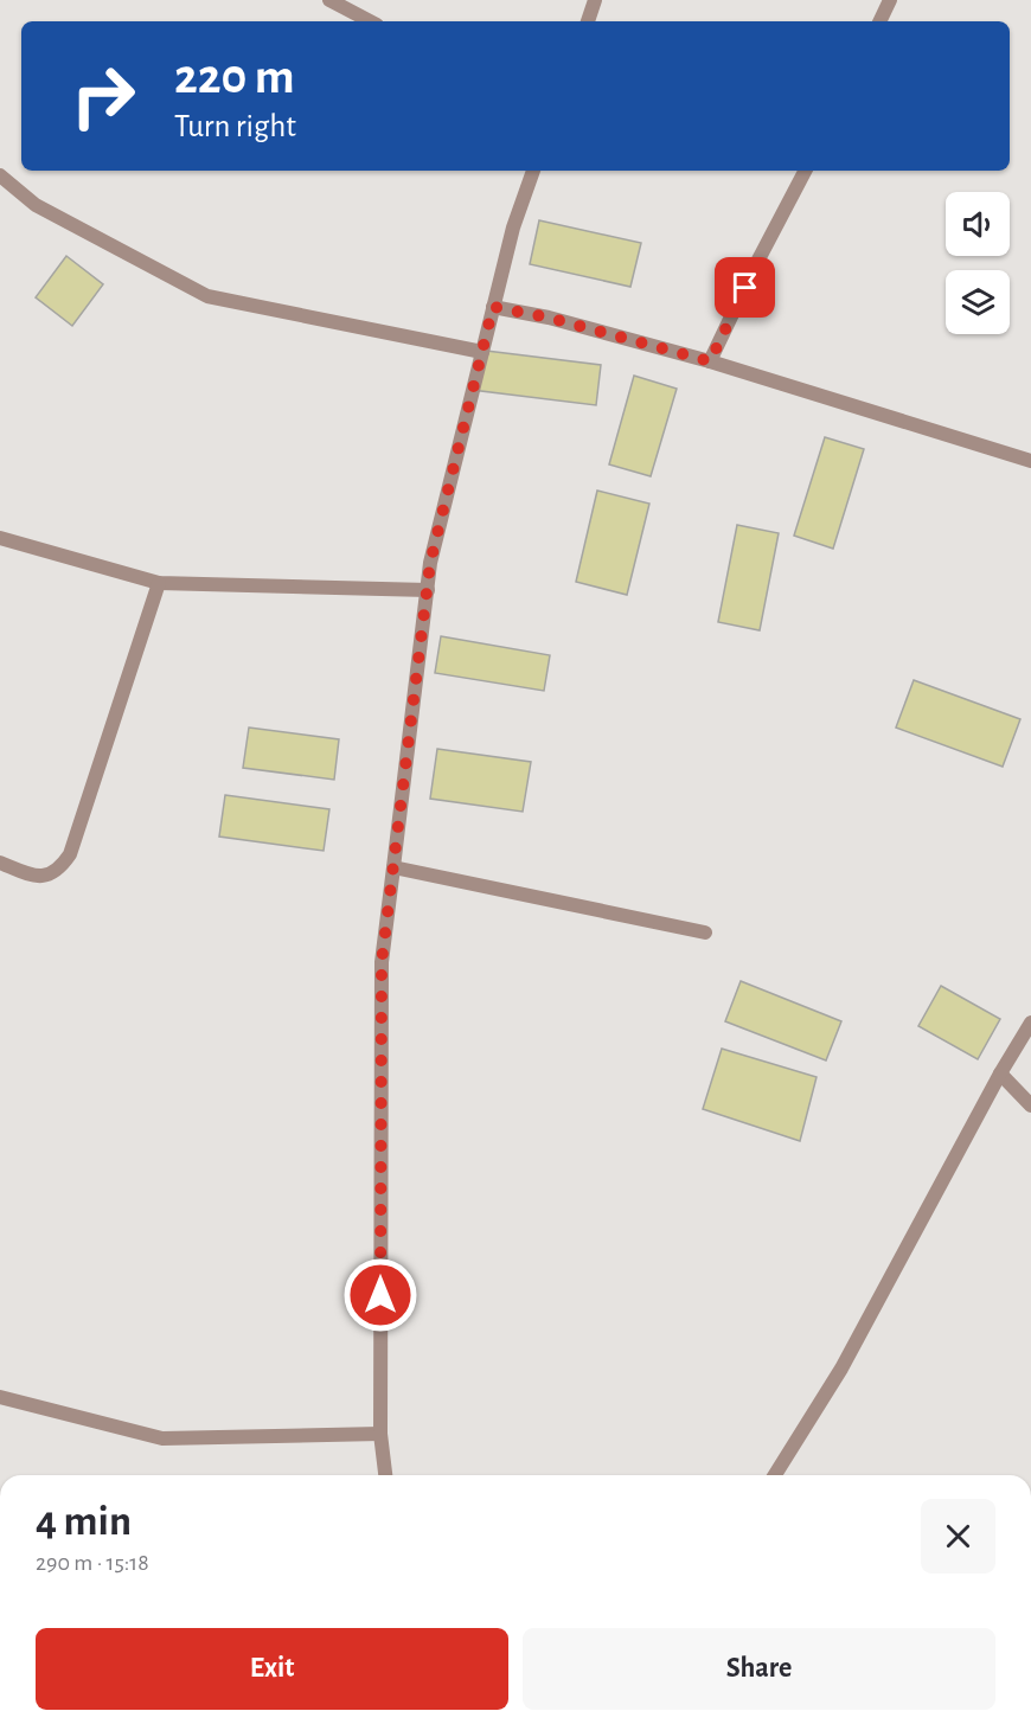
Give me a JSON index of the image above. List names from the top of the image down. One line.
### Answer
{"page":{"turn":["220 m","Turn right"],"heading":["4 min","290 m · 15:18"],"buttons":["Exit","Share"]}}
